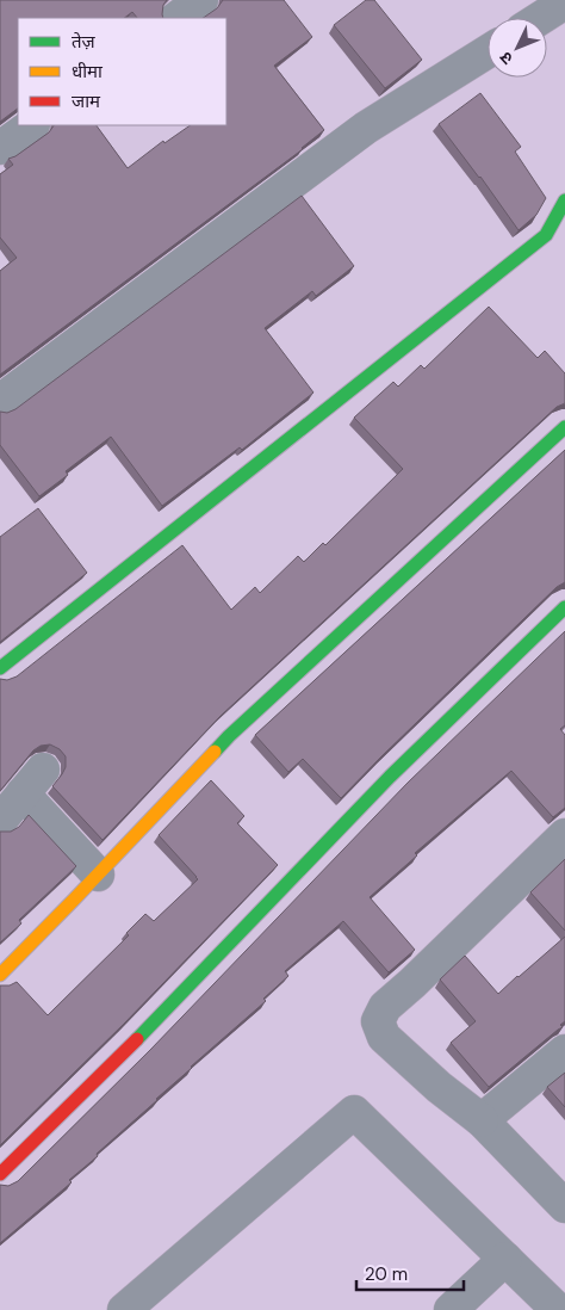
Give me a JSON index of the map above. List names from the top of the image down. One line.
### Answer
{"legend":["तेज़","धीमा","जाम"],"scale_bar":"20 m","north":"bottom left"}
